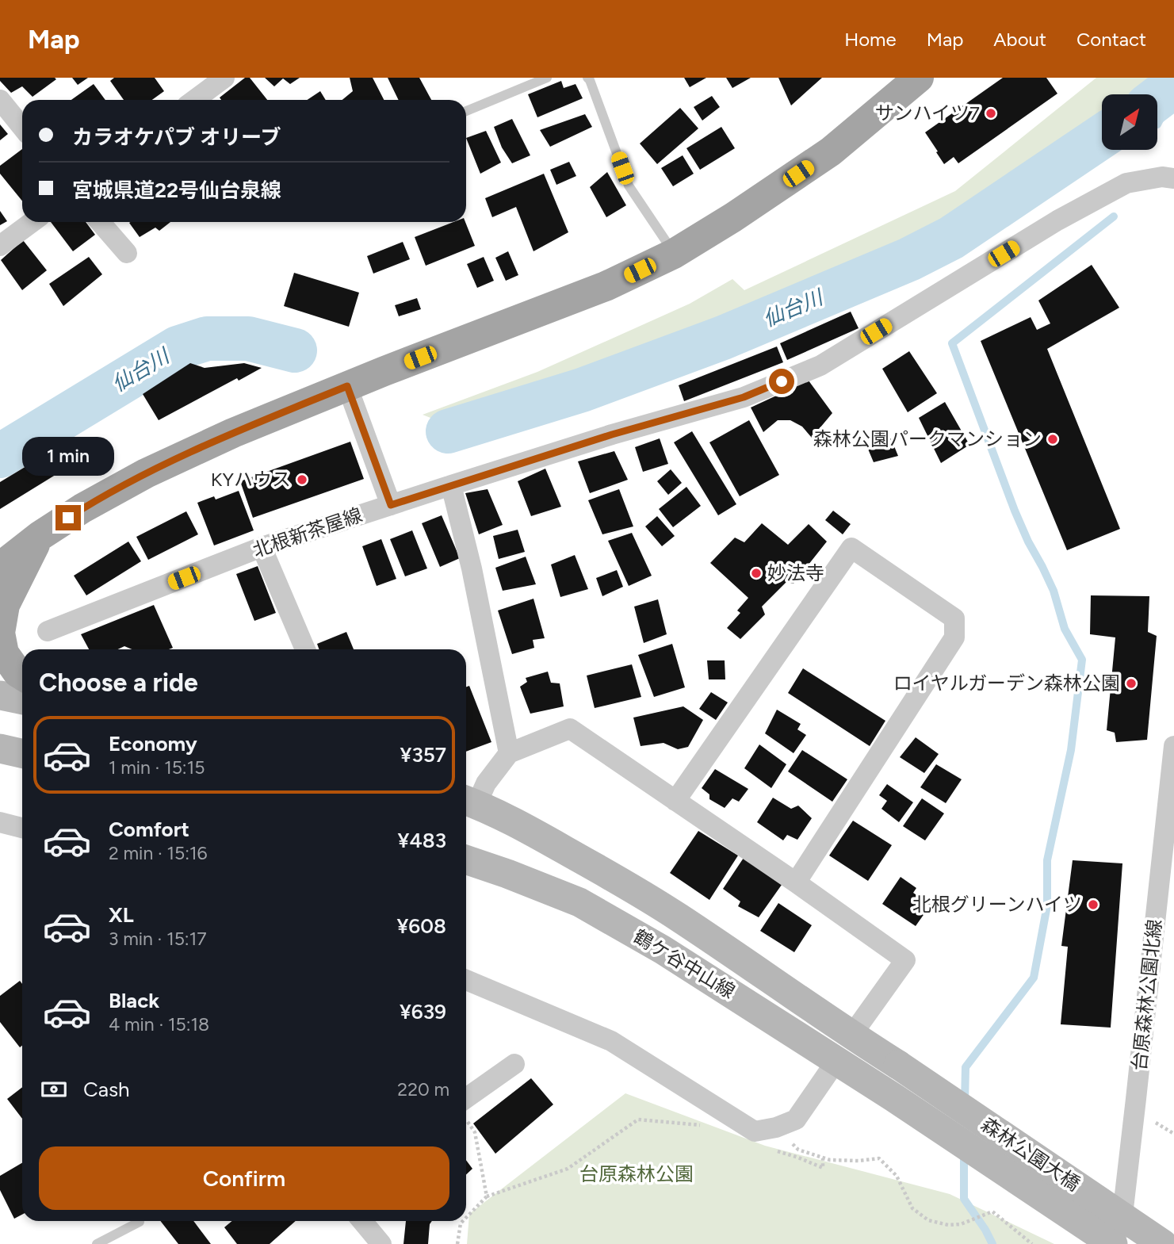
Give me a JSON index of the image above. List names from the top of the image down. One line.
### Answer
{"streets":{"street":["北根新茶屋線","鶴ケ谷中山線","台原森林公園北線","森林公園大橋"]},"crossings":[["鶴ケ谷中山線","森林公園大橋"]],"water":["仙台川"],"parks":["台原森林公園"],"places":["サンハイツ7","森林公園パークマンション","KYハウス","妙法寺","ロイヤルガーデン森林公園","北根グリーンハイツ"],"north":"top right","page":{"header":"Map","nav":["Home","Map","About","Contact"],"banner":["カラオケパブ オリーブ","宮城県道22号仙台泉線"],"bubble":"1 min","heading":"Choose a ride","list":[{"name":"Economy","note":"1 min · 15:15","value":"¥357"},{"name":"Comfort","note":"2 min · 15:16","value":"¥483"},{"name":"XL","note":"3 min · 15:17","value":"¥608"},{"name":"Black","note":"4 min · 15:18","value":"¥639"}],"pay":["Cash","220 m"],"buttons":"Confirm"}}
